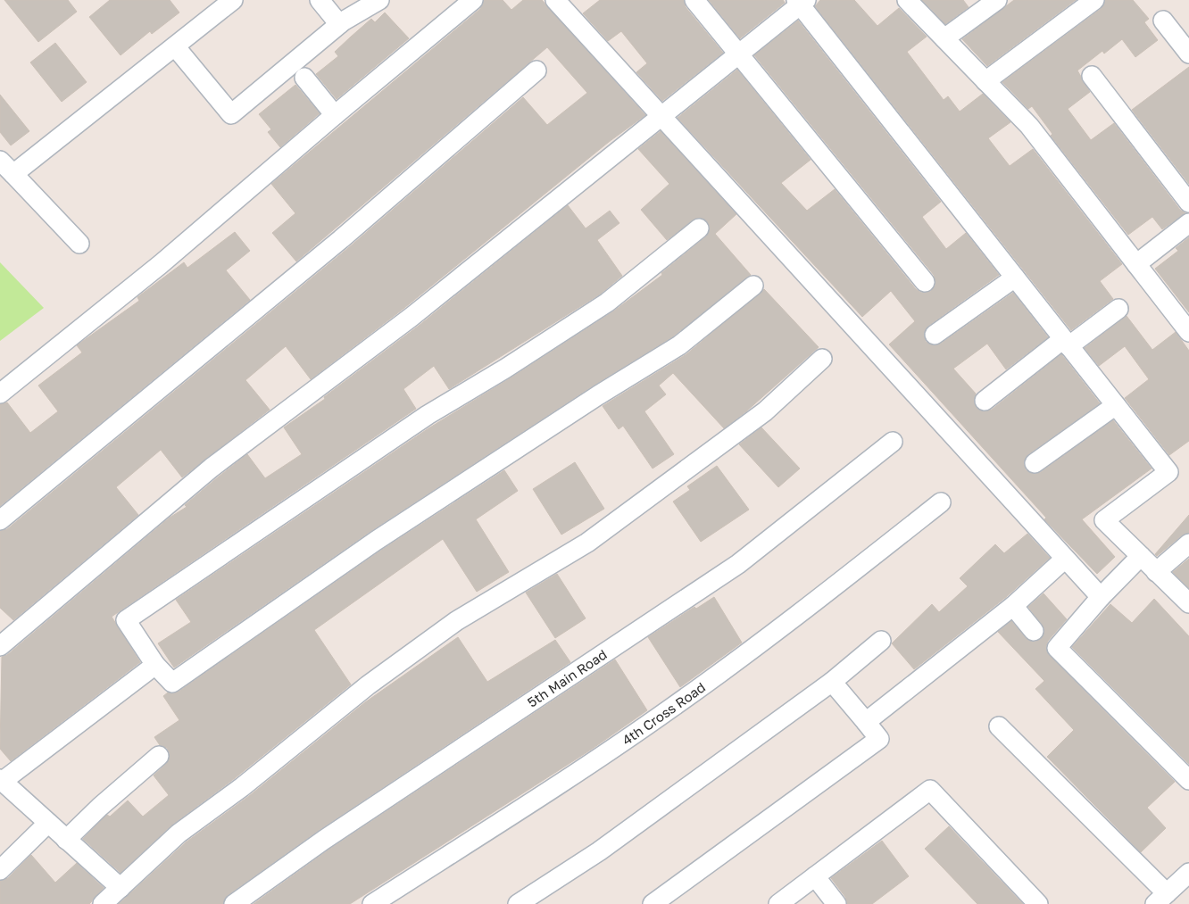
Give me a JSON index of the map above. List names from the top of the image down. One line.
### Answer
{"streets":{"street":["5th Main Road","4th Cross Road"]}}
